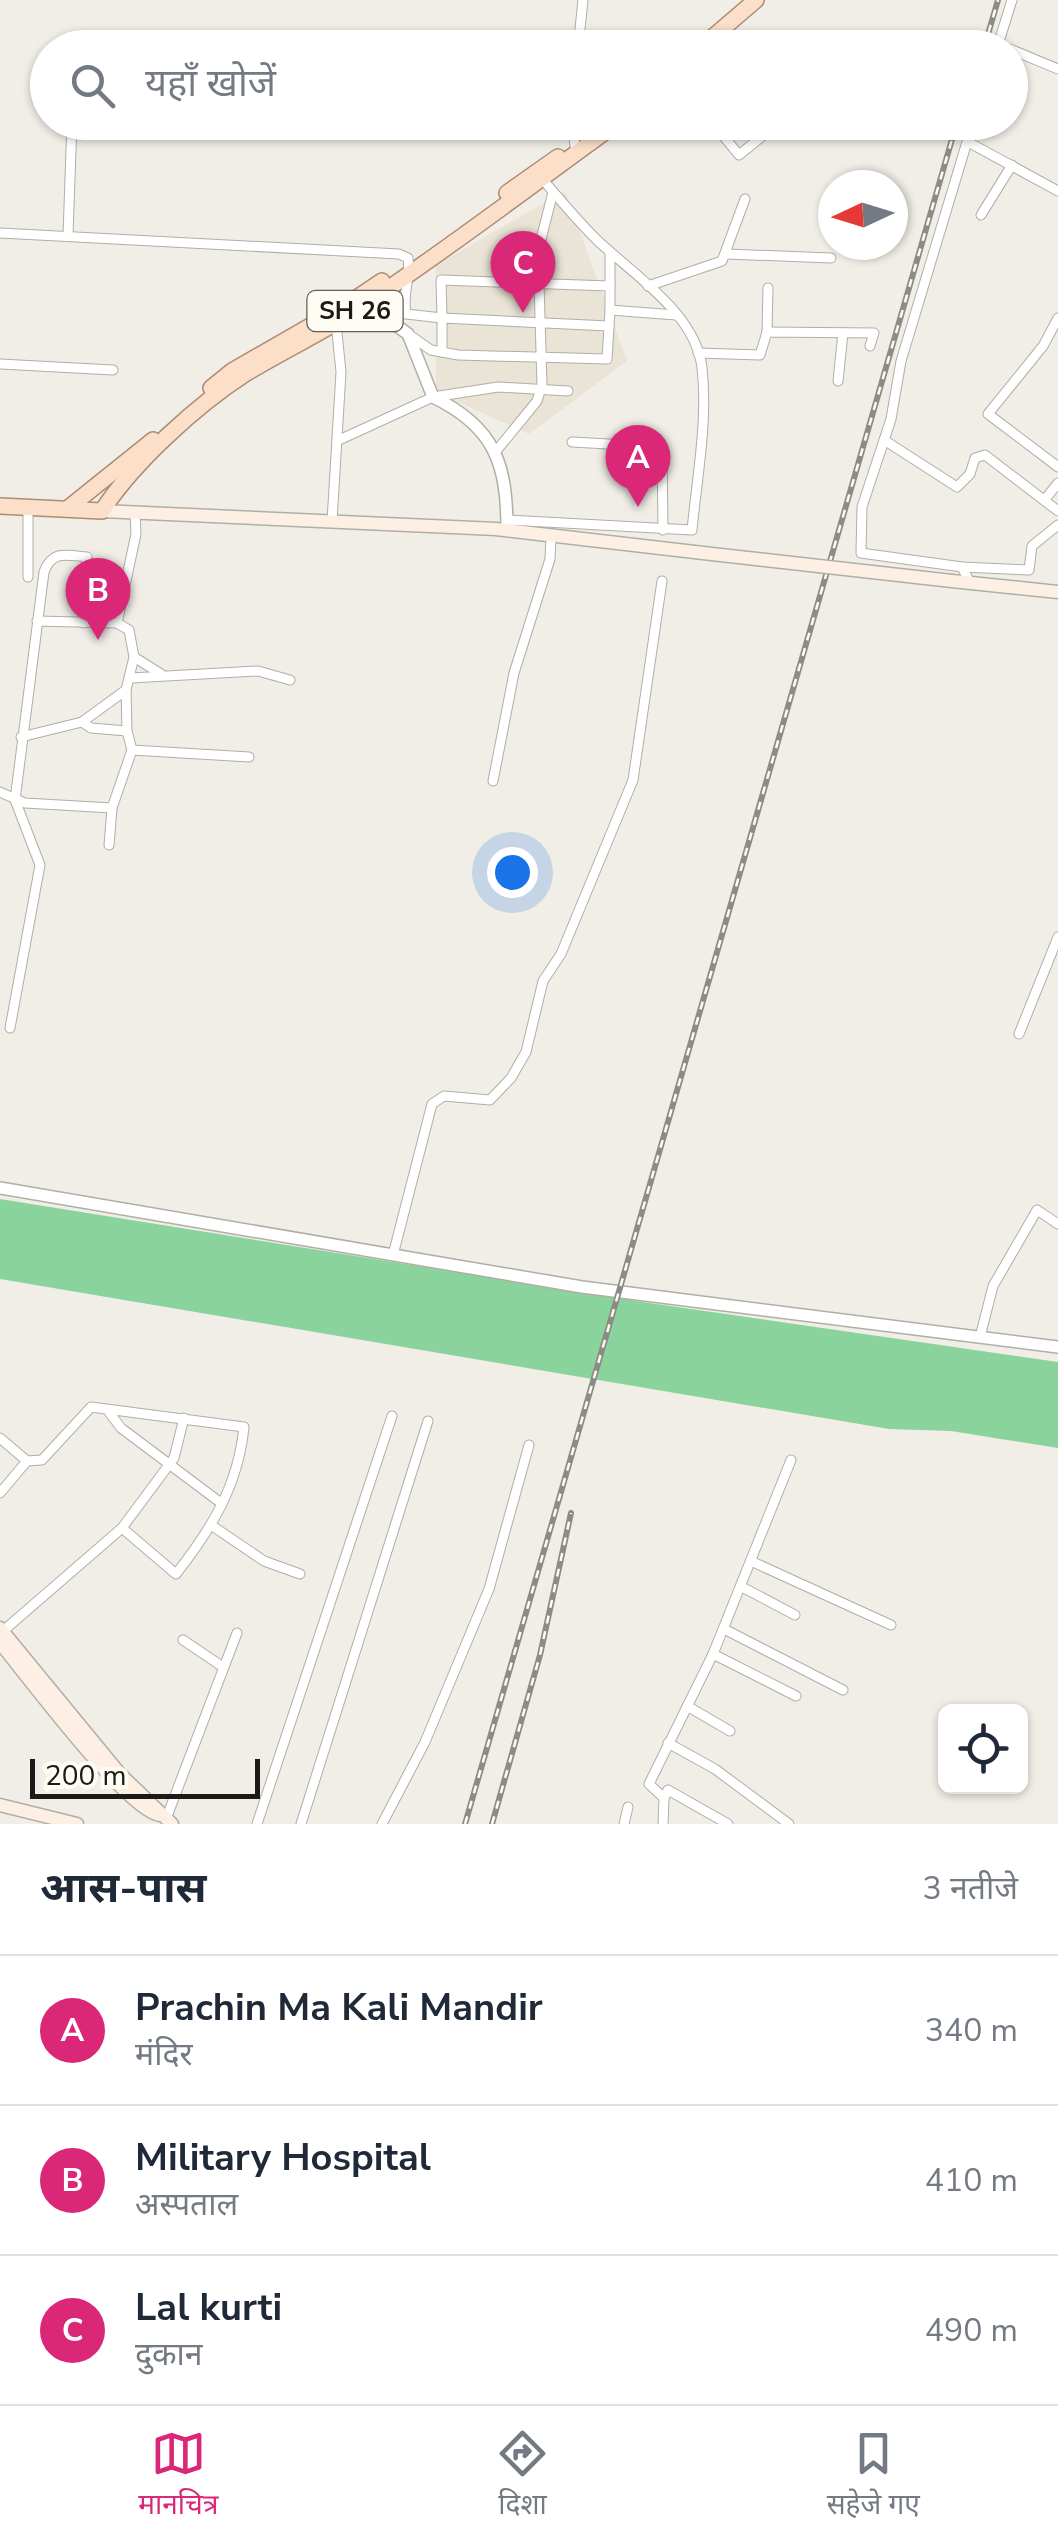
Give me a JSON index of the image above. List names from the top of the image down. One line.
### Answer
{"streets":{"main road":["SH 26"]},"scale_bar":"200 m","north":"left","page":{"search":"यहाँ खोजें","pins":["C","A","B"],"scale":"200 m","heading":["आस-पास","3 नतीजे"],"list":[{"mark":"A","name":"Prachin Ma Kali Mandir","note":"मंदिर","value":"340 m"},{"mark":"B","name":"Military Hospital","note":"अस्पताल","value":"410 m"},{"mark":"C","name":"Lal kurti","note":"दुकान","value":"490 m"}],"nav":["मानचित्र","दिशा","सहेजे गए"]}}
